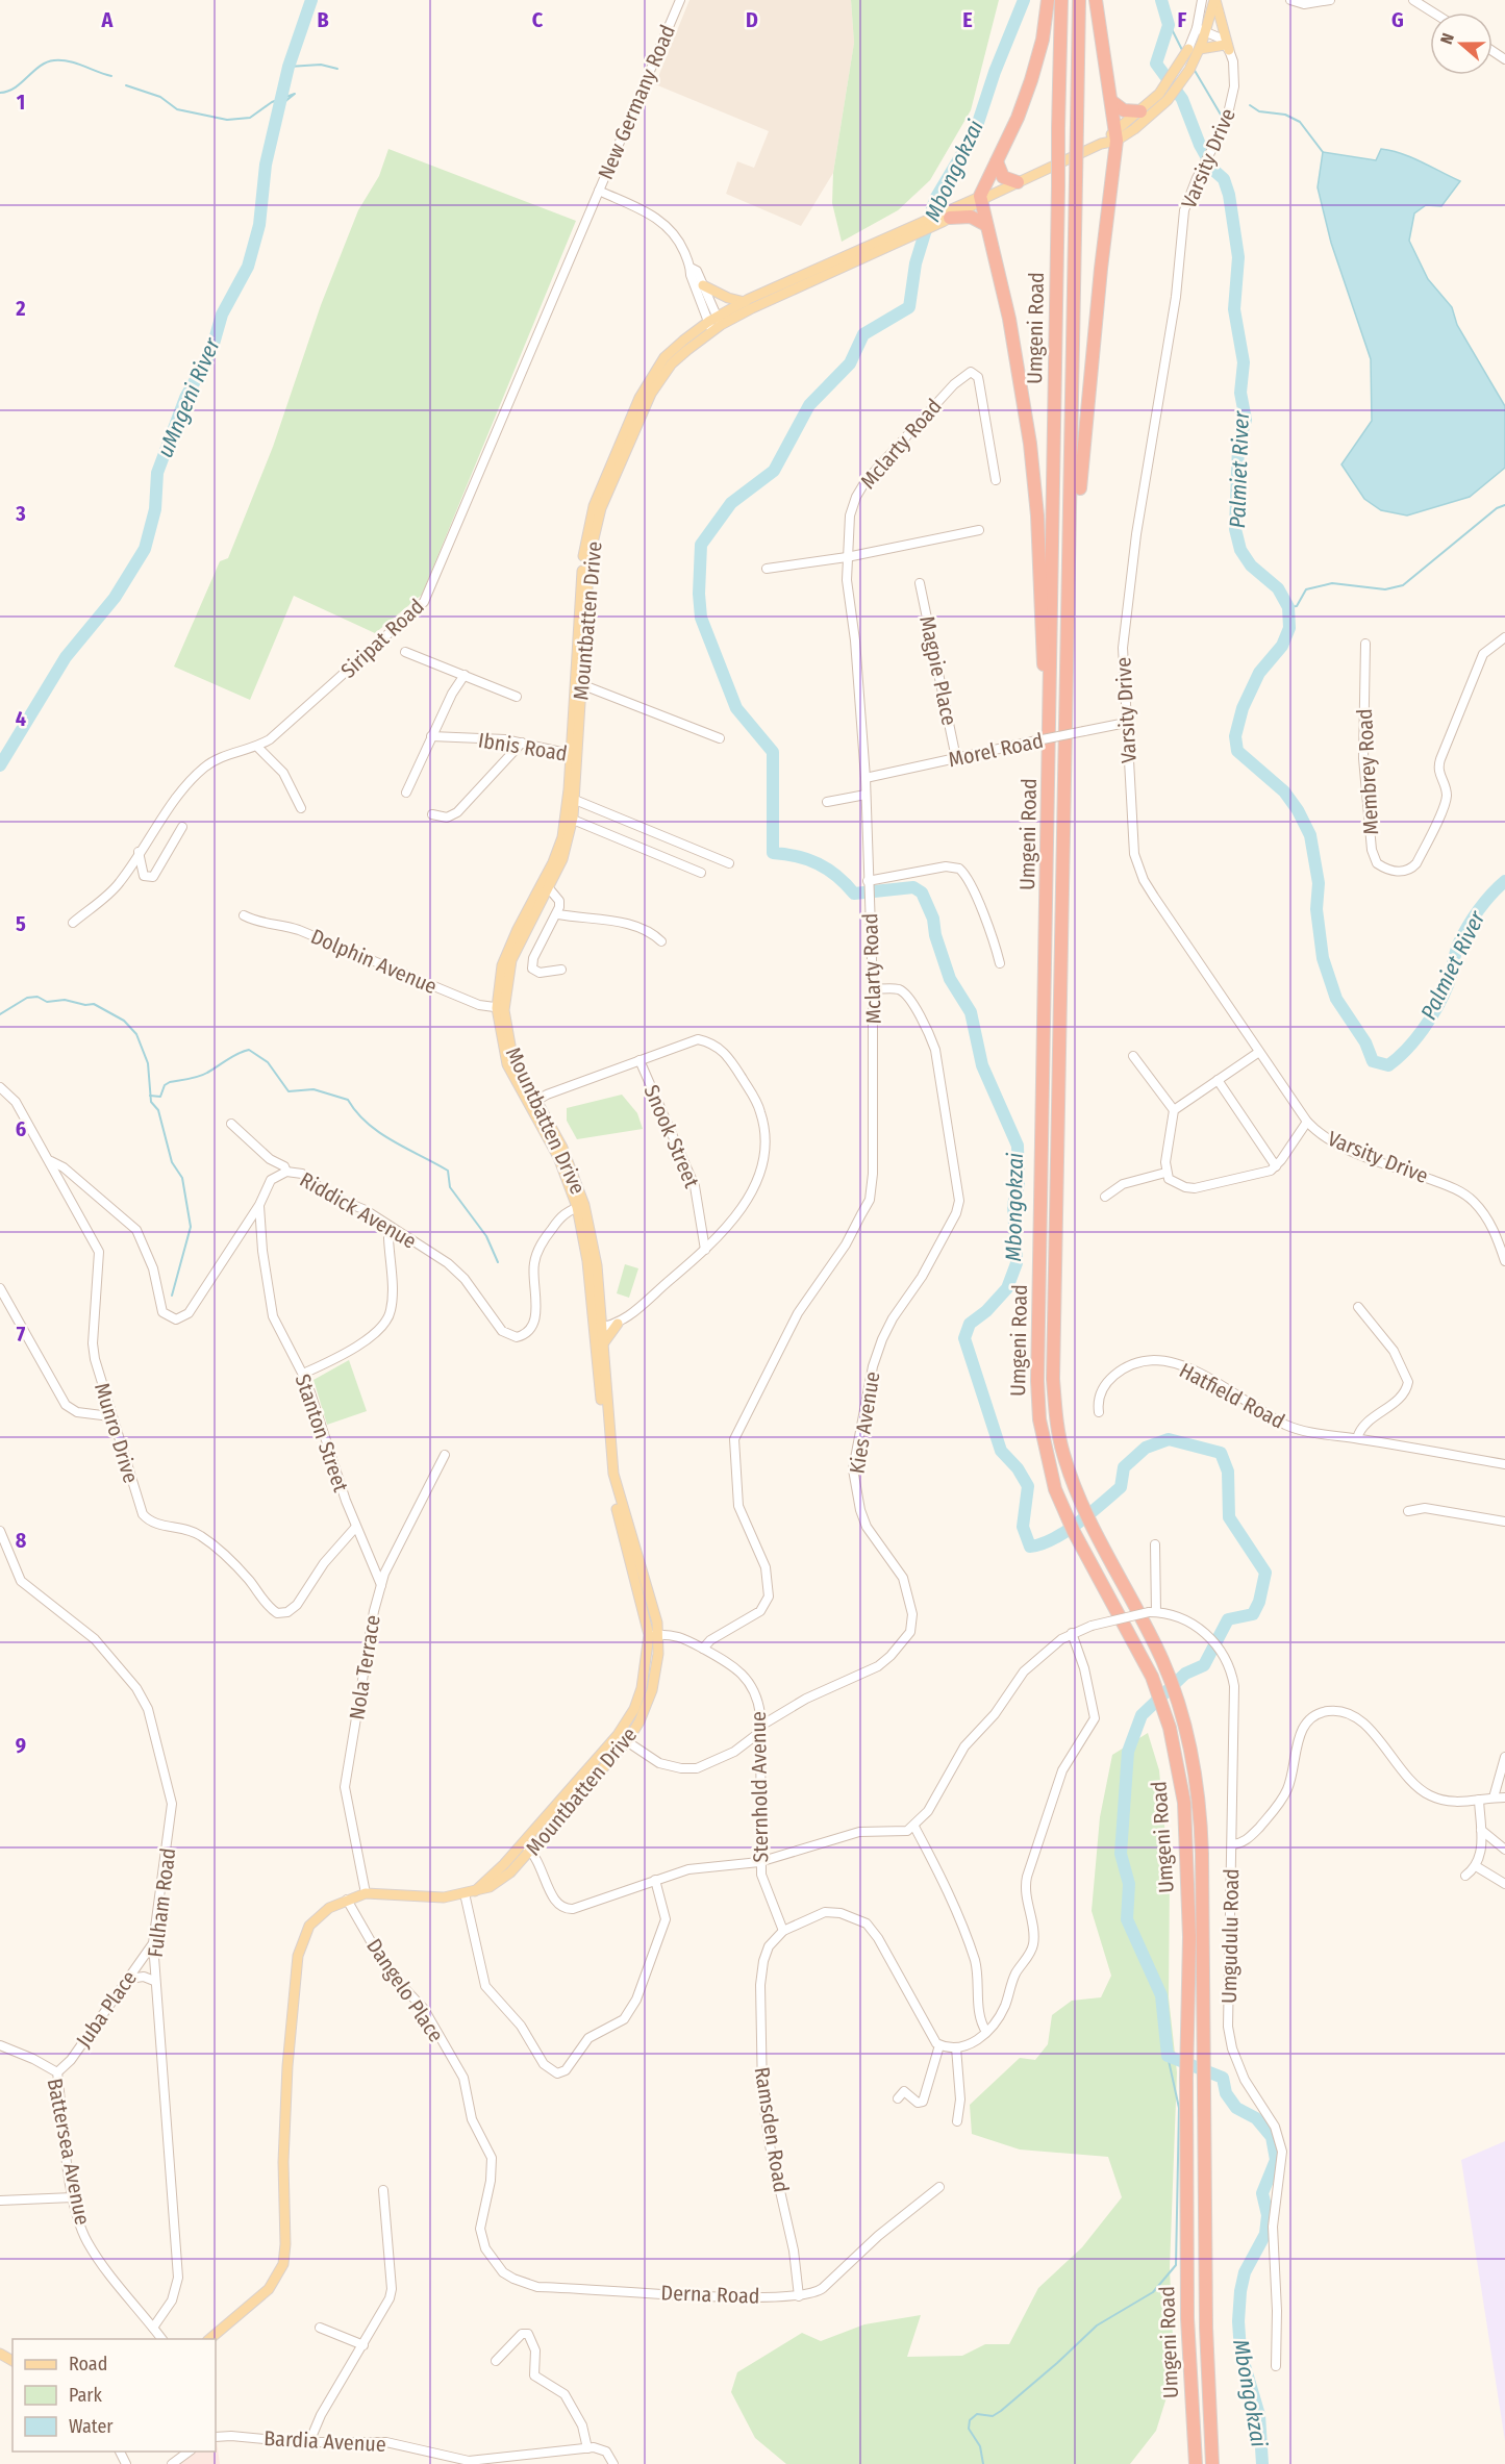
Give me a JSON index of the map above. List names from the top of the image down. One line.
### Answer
{"streets":{"highway":["Umgeni Road"],"main road":["Mountbatten Drive"],"street":["New Germany Road","Varsity Drive","Mclarty Road","Siripat Road","Magpie Place","Ibnis Road","Morel Road","Membrey Road","Dolphin Avenue","Snook Street","Riddick Avenue","Hatfield Road","Kies Avenue","Munro Drive","Stanton Street","Nola Terrace","Sternhold Avenue","Fulham Road","Umgudulu Road","Dangelo Place","Juba Place","Ramsden Road","Battersea Avenue","Derna Road","Bardia Avenue"]},"crossings":[["New Germany Road","Mountbatten Drive"],["New Germany Road","Siripat Road"],["Varsity Drive","Morel Road"],["Mclarty Road","Morel Road"],["Mclarty Road","Kies Avenue"],["Mclarty Road","Sternhold Avenue"],["Mountbatten Drive","Ibnis Road"],["Mountbatten Drive","Dolphin Avenue"],["Mountbatten Drive","Riddick Avenue"],["Mountbatten Drive","Kies Avenue"],["Mountbatten Drive","Nola Terrace"],["Mountbatten Drive","Sternhold Avenue"],["Mountbatten Drive","Dangelo Place"],["Magpie Place","Morel Road"],["Riddick Avenue","Munro Drive"],["Riddick Avenue","Stanton Street"],["Kies Avenue","Sternhold Avenue"],["Munro Drive","Stanton Street"],["Stanton Street","Nola Terrace"],["Sternhold Avenue","Ramsden Road"],["Fulham Road","Juba Place"],["Fulham Road","Battersea Avenue"],["Dangelo Place","Derna Road"],["Juba Place","Battersea Avenue"],["Ramsden Road","Derna Road"]],"water":["Mbongokzai","uMngeni River","Palmiet River"],"legend":["Road","Park","Water"],"north":"left","grid":{"columns":["A","B","C","D","E","F","G"],"rows":["1","2","3","4","5","6","7","8","9"]}}
